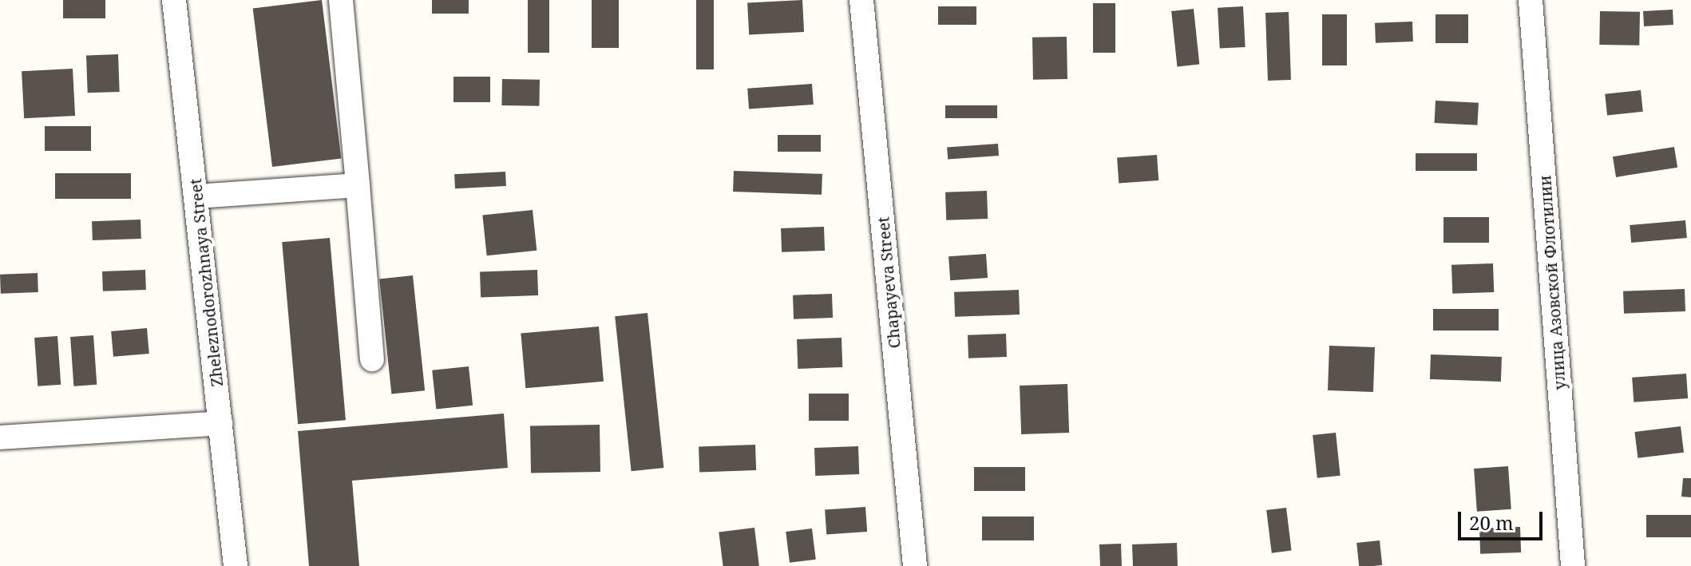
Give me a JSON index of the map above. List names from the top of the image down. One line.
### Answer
{"streets":{"street":["Zheleznodorozhnaya Street","Chapayeva Street","улица Азовской Флотилии"]},"scale_bar":"20 m"}
